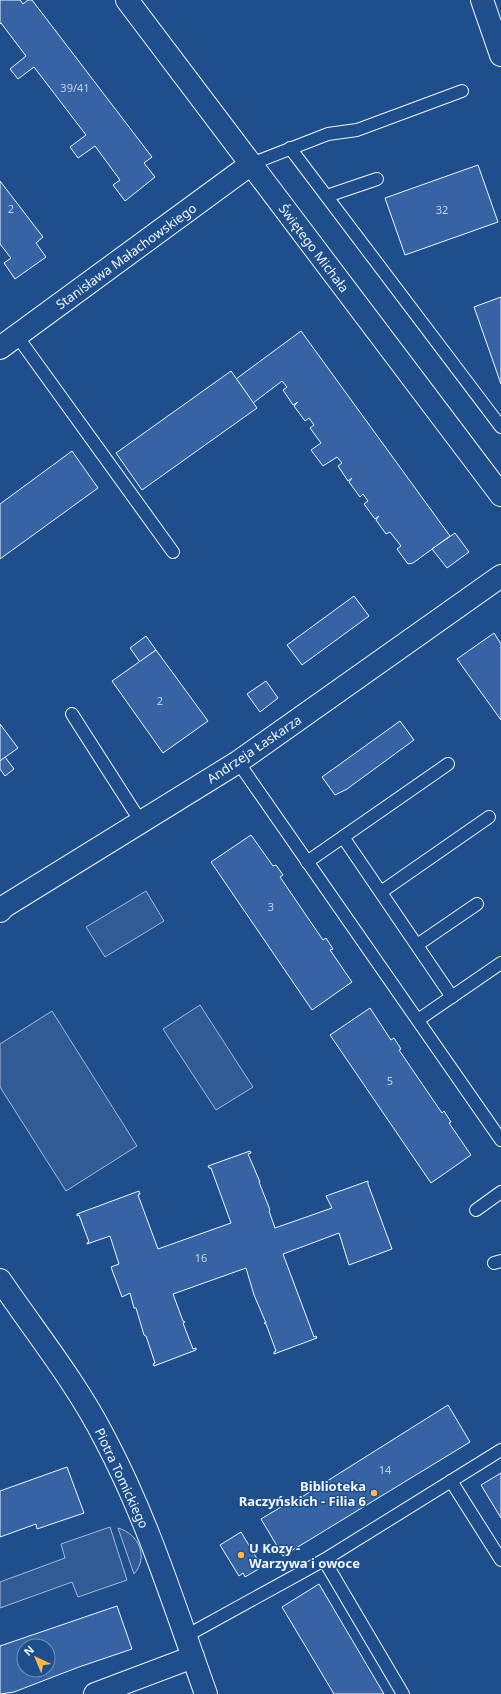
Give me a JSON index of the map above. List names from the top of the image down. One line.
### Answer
{"streets":{"street":["Świętego Michała","Stanisława Małachowskiego","Andrzeja Łaskarza","Piotra Tomickiego"]},"crossings":[["Świętego Michała","Stanisława Małachowskiego"]],"places":["Biblioteka Raczyńskich - Filia 6","U Kozy - Warzywa i owoce"],"house_numbers":["39/41","2","32","2","3","5","16","14"],"north":"top left"}
